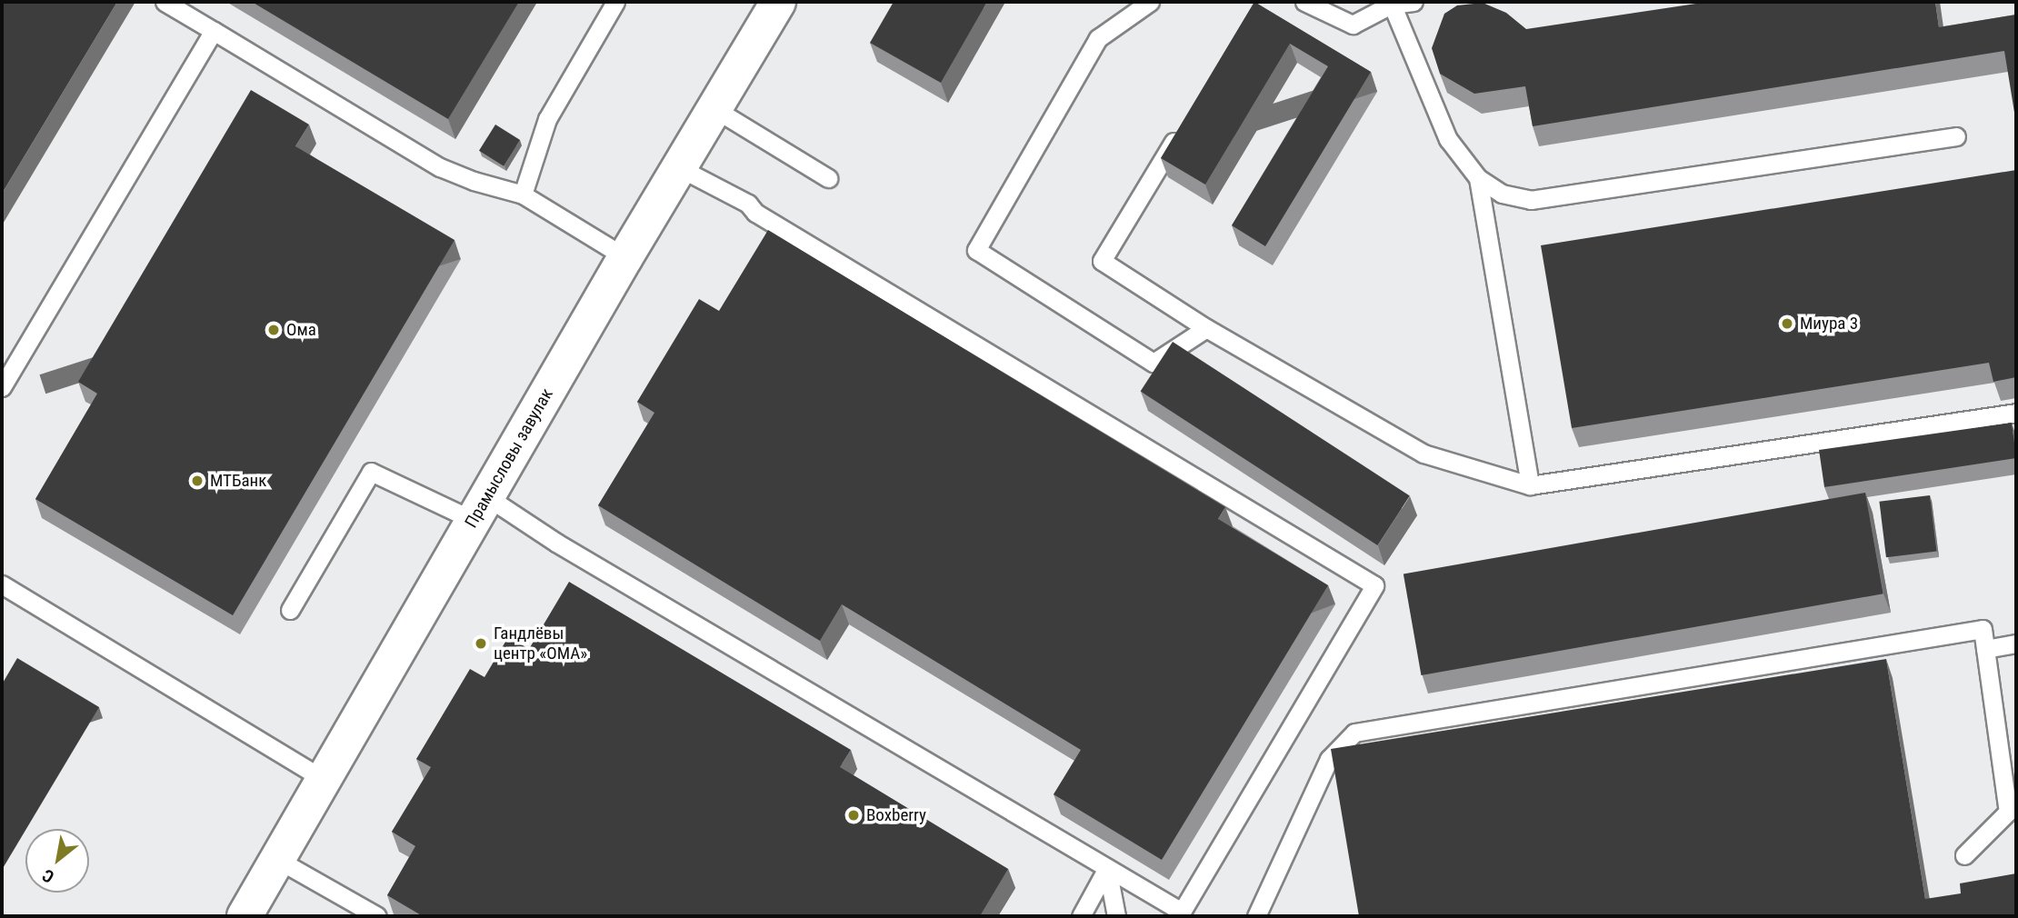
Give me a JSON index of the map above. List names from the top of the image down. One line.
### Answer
{"streets":{"street":["Прамысловы завулак"]},"places":["Миура 3","Ома","МТБанк","Гандлёвы центр «ОМА»","Boxberry"],"north":"bottom left"}
